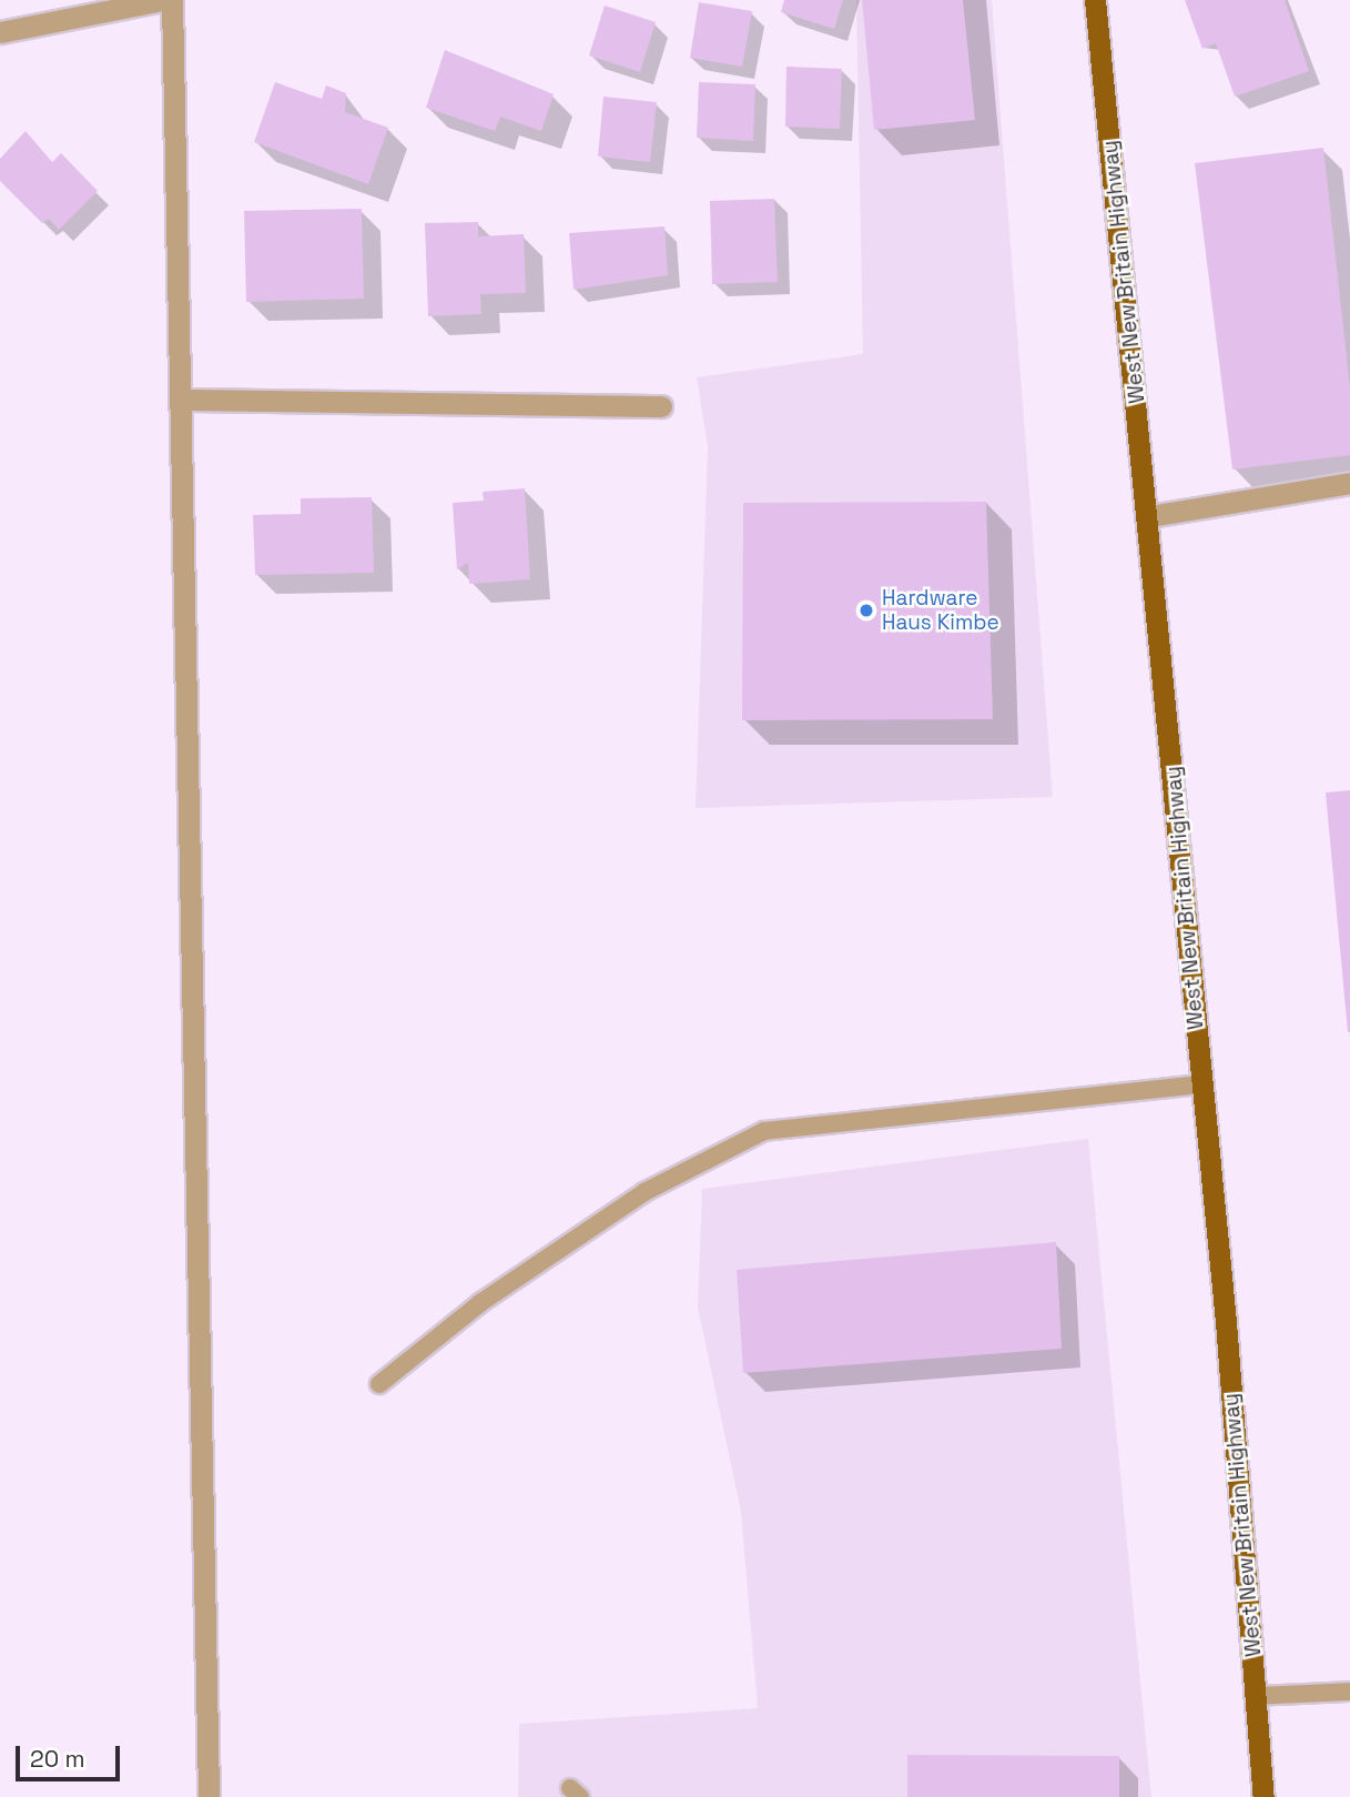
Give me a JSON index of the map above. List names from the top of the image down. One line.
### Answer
{"streets":{"main road":["West New Britain Highway"]},"places":["Hardware Haus Kimbe"],"scale_bar":"20 m"}
